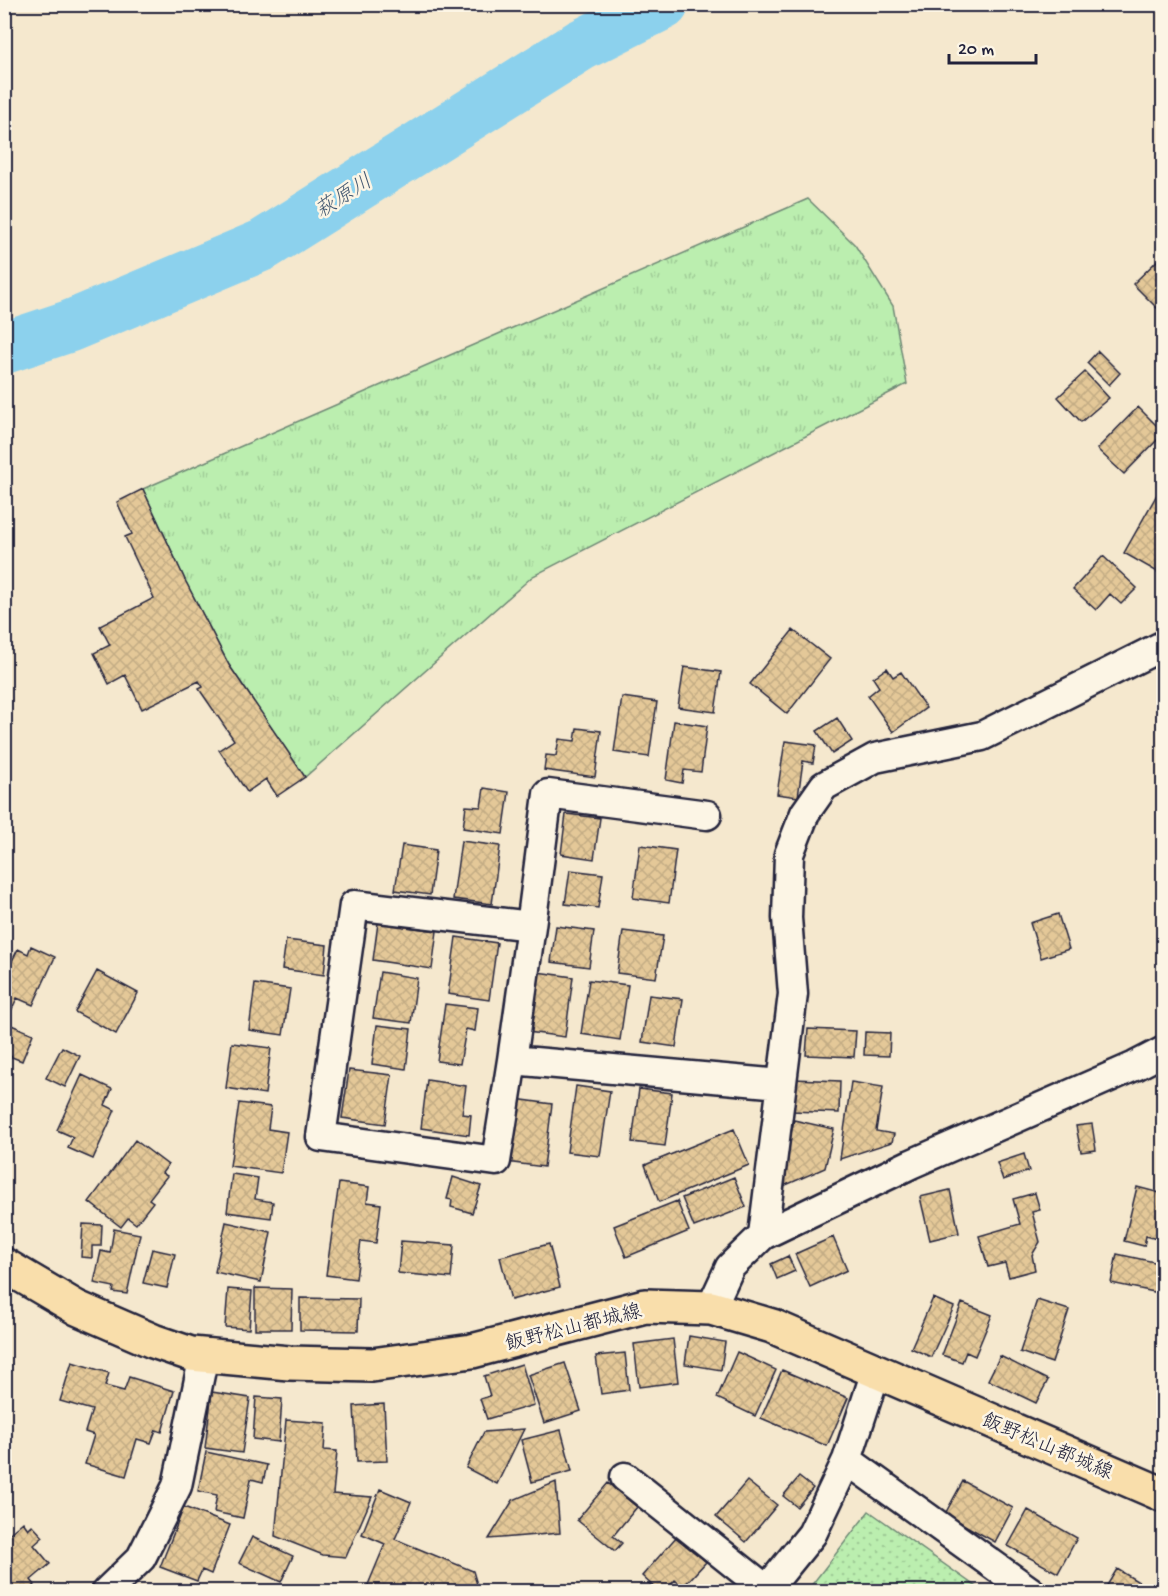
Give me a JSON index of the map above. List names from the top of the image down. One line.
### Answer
{"streets":{"main road":["飯野松山都城線"]},"water":["萩原川"],"scale_bar":"20 m"}
